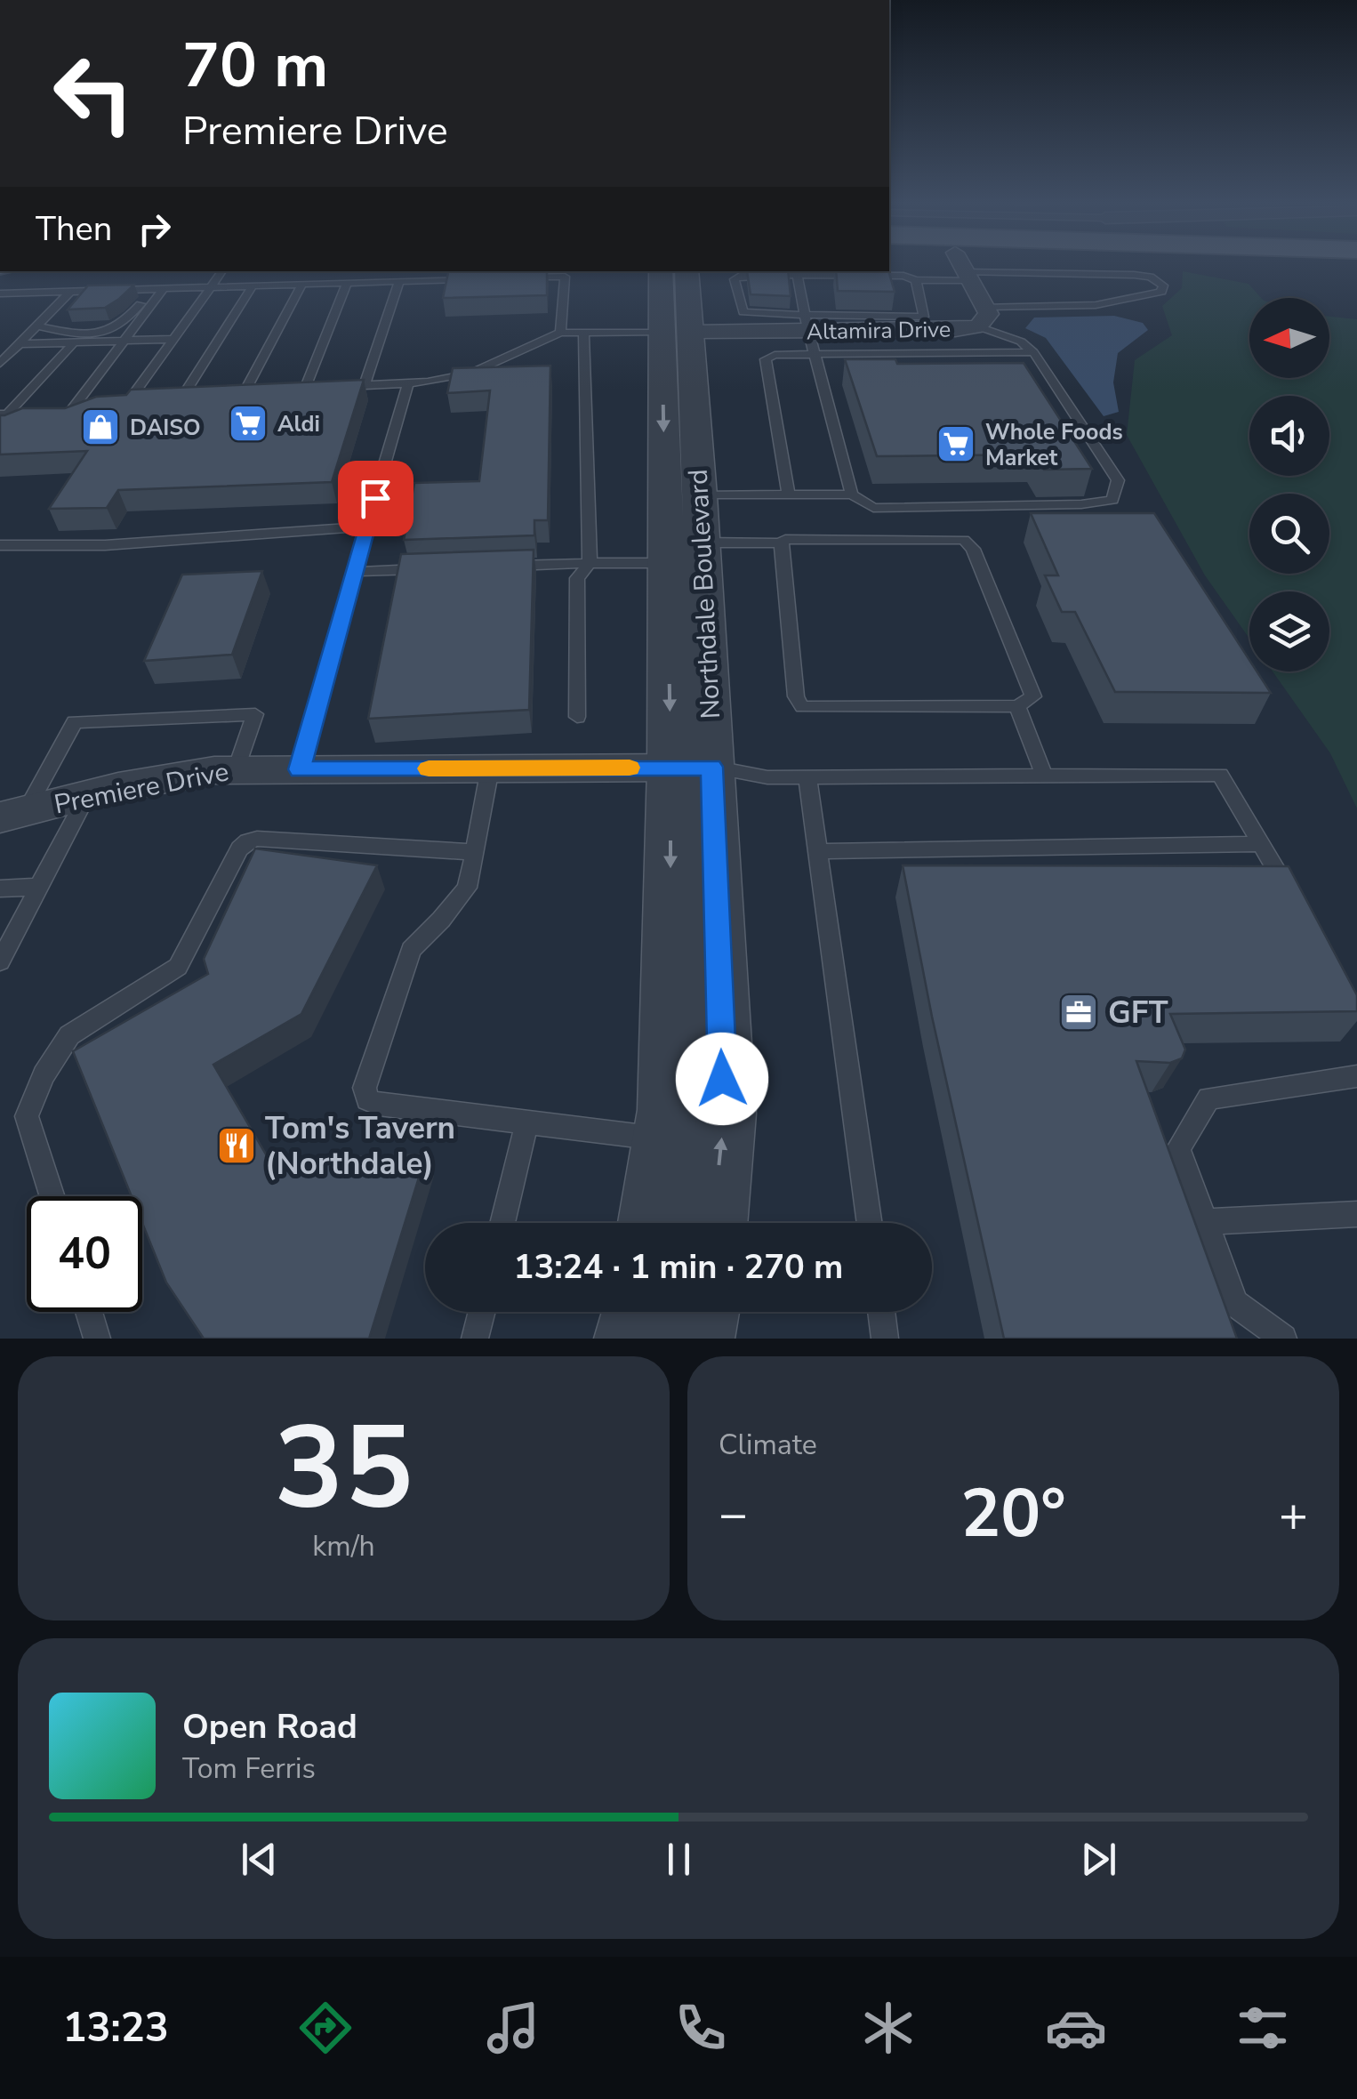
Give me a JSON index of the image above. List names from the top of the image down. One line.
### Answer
{"streets":{"street":["Altamira Drive","Northdale Boulevard","Premiere Drive"]},"crossings":[["Altamira Drive","Northdale Boulevard"],["Northdale Boulevard","Premiere Drive"]],"places":{"supermarket":["Aldi","Whole Foods Market"],"shop":["DAISO"],"office":["GFT"],"restaurant":["Tom's Tavern (Northdale)"]},"north":"left","page":{"turn":["70 m","Premiere Drive"],"then":"Then","limit":"40","trip":"13:24 · 1 min · 270 m","tile":[["35","km/h"],"Climate"],"heat":["−","20°","+"],"song":["Open Road","Tom Ferris"],"tabs":"13:23"}}
